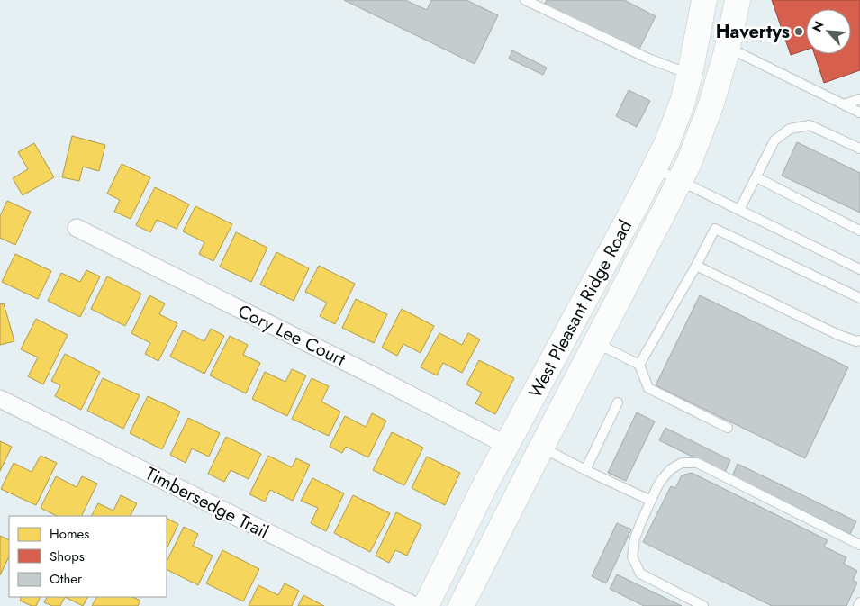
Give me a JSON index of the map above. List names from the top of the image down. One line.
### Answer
{"streets":{"street":["West Pleasant Ridge Road","Cory Lee Court","Timbersedge Trail"]},"crossings":[["West Pleasant Ridge Road","Cory Lee Court"]],"places":["Havertys"],"legend":["Homes","Shops","Other"],"north":"top left"}
